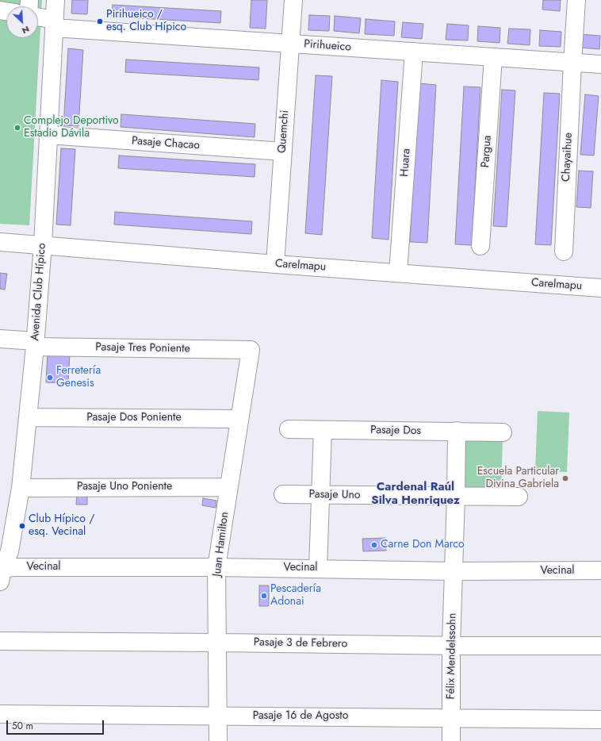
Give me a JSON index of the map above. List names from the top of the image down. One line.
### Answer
{"streets":{"street":["Pirihueico","Quemchi","Pasaje Chacao","Pargua","Chayaihue","Huara","Carelmapu","Avenida Club Hípico","Pasaje Tres Poniente","Pasaje Dos Poniente","Pasaje Dos","Pasaje Uno Poniente","Pasaje Uno","Juan Hamilton","Vecinal","Pasaje 3 de Febrero","Félix Mendelssohn","Pasaje 16 de Agosto"]},"crossings":[["Pirihueico","Quemchi"],["Pirihueico","Pargua"],["Pirihueico","Chayaihue"],["Pirihueico","Huara"],["Pirihueico","Avenida Club Hípico"],["Quemchi","Pasaje Chacao"],["Quemchi","Carelmapu"],["Pasaje Chacao","Avenida Club Hípico"],["Huara","Carelmapu"],["Carelmapu","Avenida Club Hípico"],["Avenida Club Hípico","Pasaje Tres Poniente"],["Avenida Club Hípico","Pasaje Dos Poniente"],["Avenida Club Hípico","Pasaje Uno Poniente"],["Avenida Club Hípico","Vecinal"],["Pasaje Tres Poniente","Juan Hamilton"],["Pasaje Dos Poniente","Juan Hamilton"],["Pasaje Dos","Félix Mendelssohn"],["Pasaje Uno Poniente","Juan Hamilton"],["Pasaje Uno","Félix Mendelssohn"],["Juan Hamilton","Vecinal"],["Juan Hamilton","Pasaje 3 de Febrero"],["Juan Hamilton","Pasaje 16 de Agosto"],["Vecinal","Félix Mendelssohn"],["Pasaje 3 de Febrero","Félix Mendelssohn"],["Félix Mendelssohn","Pasaje 16 de Agosto"]],"districts":["Cardenal Raúl Silva Henriquez"],"places":["Pirihueico / esq. Club Hípico","Complejo Deportivo Estadio Dávila","Ferretería Genesis","Escuela Particular Divina Gabriela","Club Hípico / esq. Vecinal","Carne Don Marco","Pescadería Adonai"],"scale_bar":"50 m","north":"bottom right"}
